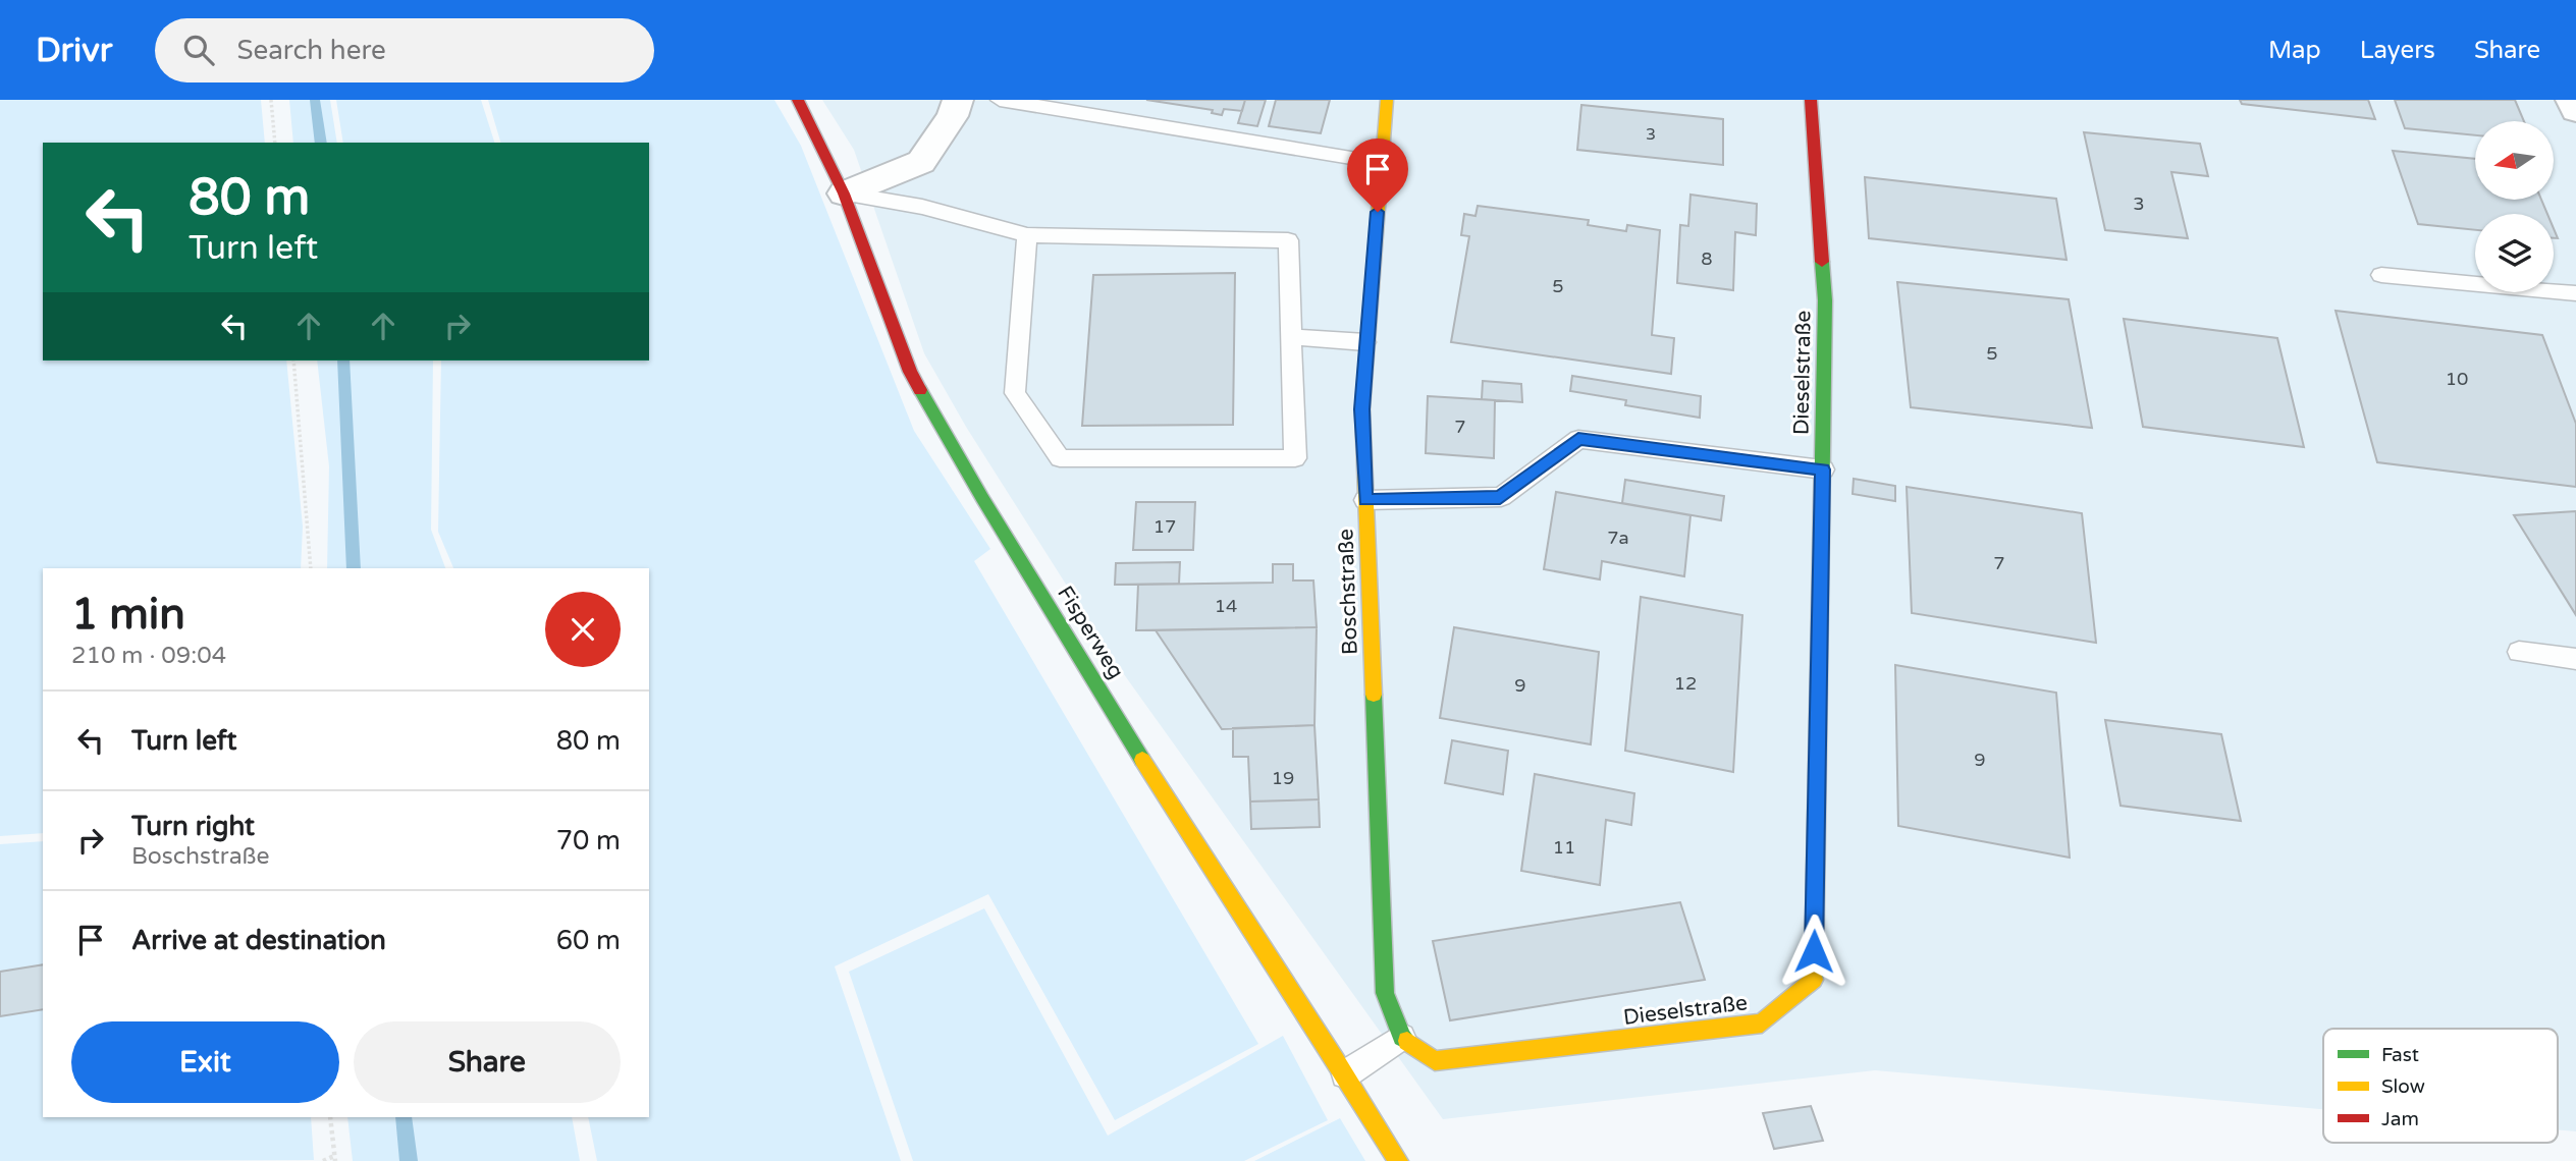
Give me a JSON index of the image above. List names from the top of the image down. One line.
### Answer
{"streets":{"street":["Dieselstraße","Boschstraße","Fisperweg"]},"crossings":[["Dieselstraße","Boschstraße"]],"house_numbers":["3","3","8","5","5","10","7","17","7a","7","14","12","9","9","19","11"],"legend":["Fast","Slow","Jam"],"north":"left","page":{"header":"Drivr","search":"Search here","nav":["Map","Layers","Share"],"turn":["80 m","Turn left"],"heading":["1 min","210 m · 09:04"],"list":[{"name":"Turn left","value":"80 m"},{"name":"Turn right","note":"Boschstraße","value":"70 m"},{"name":"Arrive at destination","value":"60 m"}],"buttons":["Exit","Share"]}}
